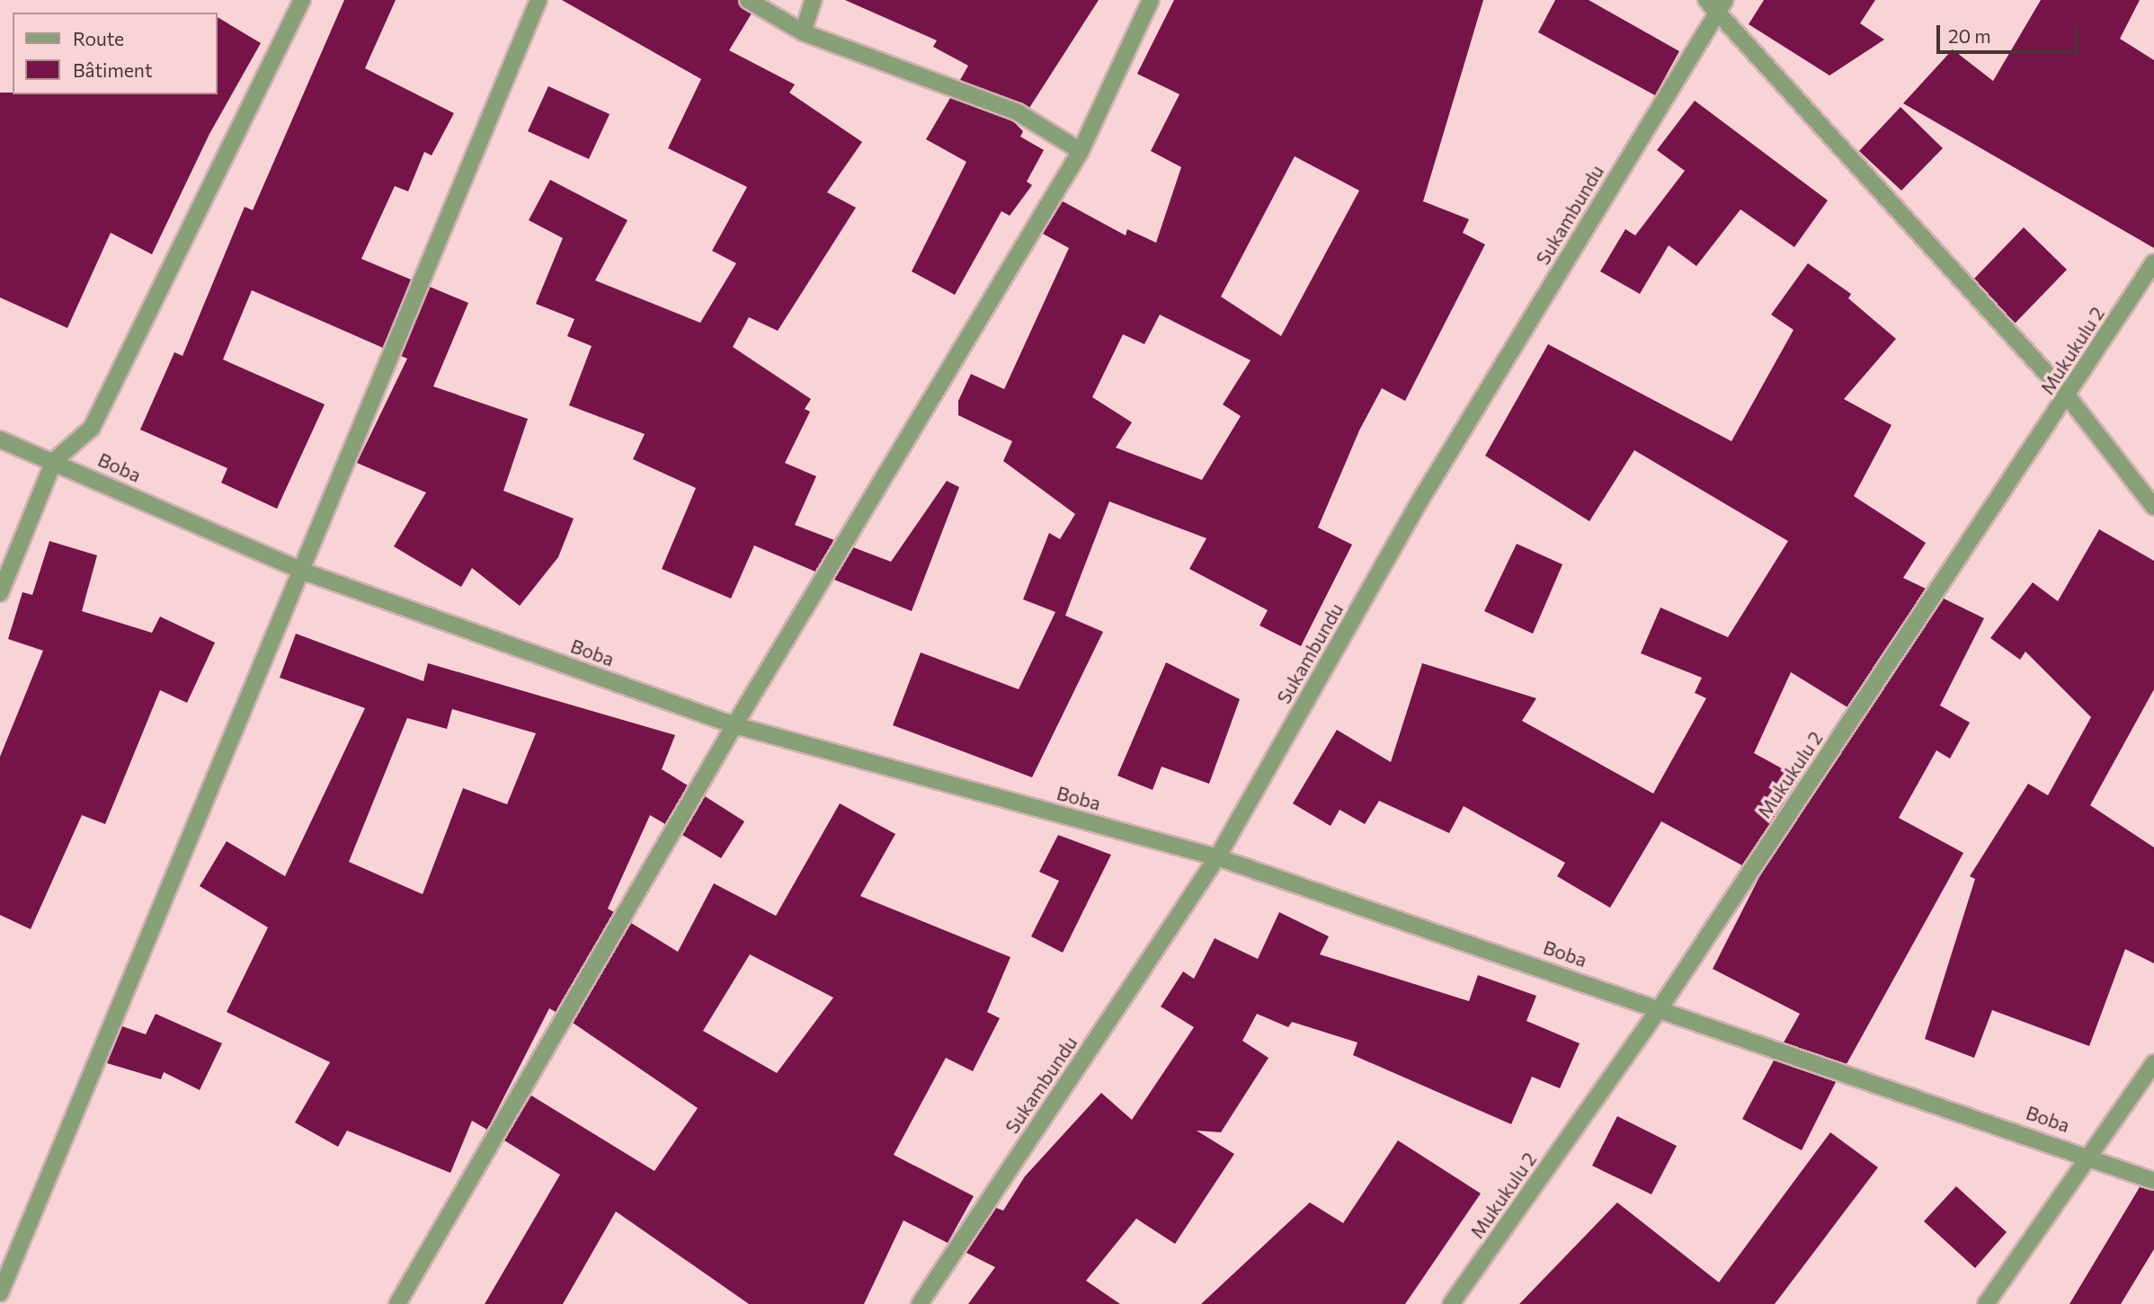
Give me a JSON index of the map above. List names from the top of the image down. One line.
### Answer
{"streets":{"street":["Sukambundu","Mukukulu 2","Boba"]},"crossings":[["Sukambundu","Boba"],["Mukukulu 2","Boba"]],"legend":["Route","Bâtiment"],"scale_bar":"20 m"}
